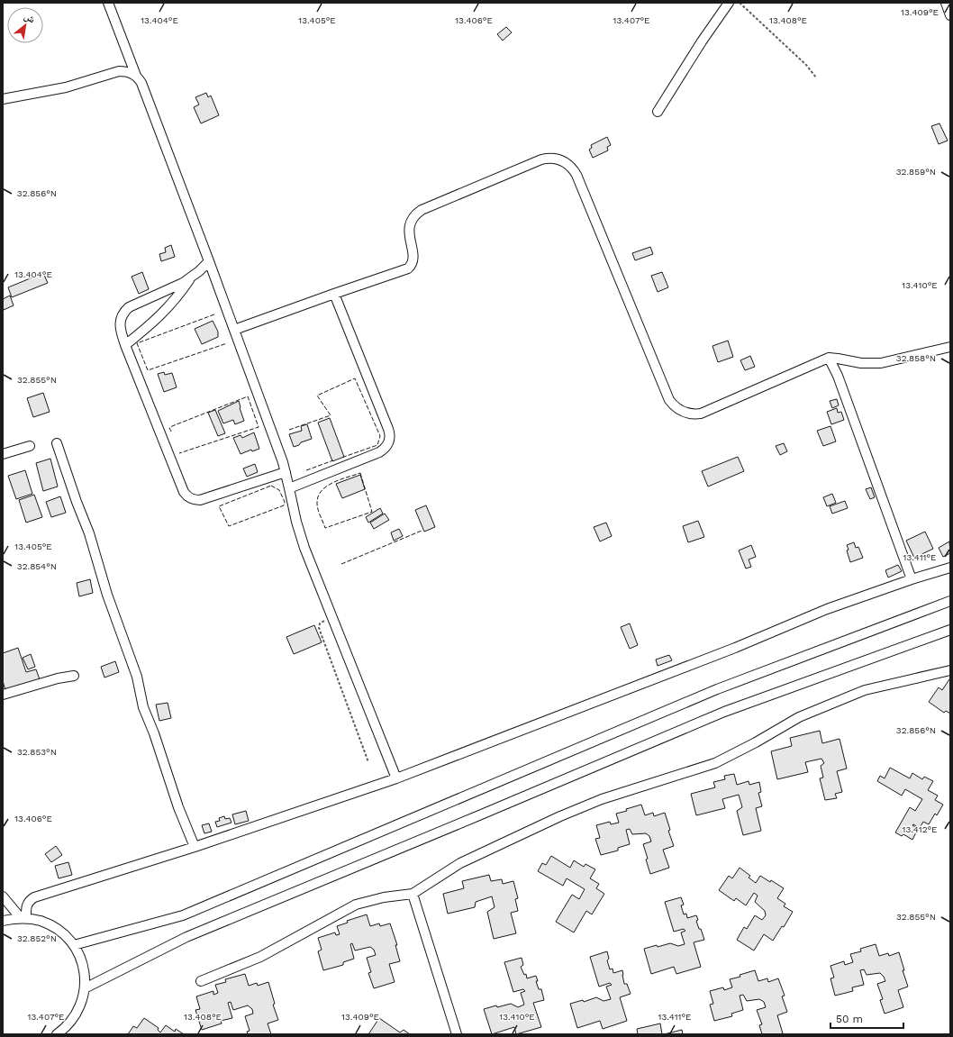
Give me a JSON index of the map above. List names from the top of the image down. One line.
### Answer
{"scale_bar":"50 m","north":"top right","coordinates":["13.409°E","13.404°E","13.407°E","13.405°E","13.406°E","13.408°E","32.859°N","32.856°N","13.410°E","32.858°N","32.855°N","13.411°E","32.854°N","32.853°N","13.412°E","32.852°N"]}
